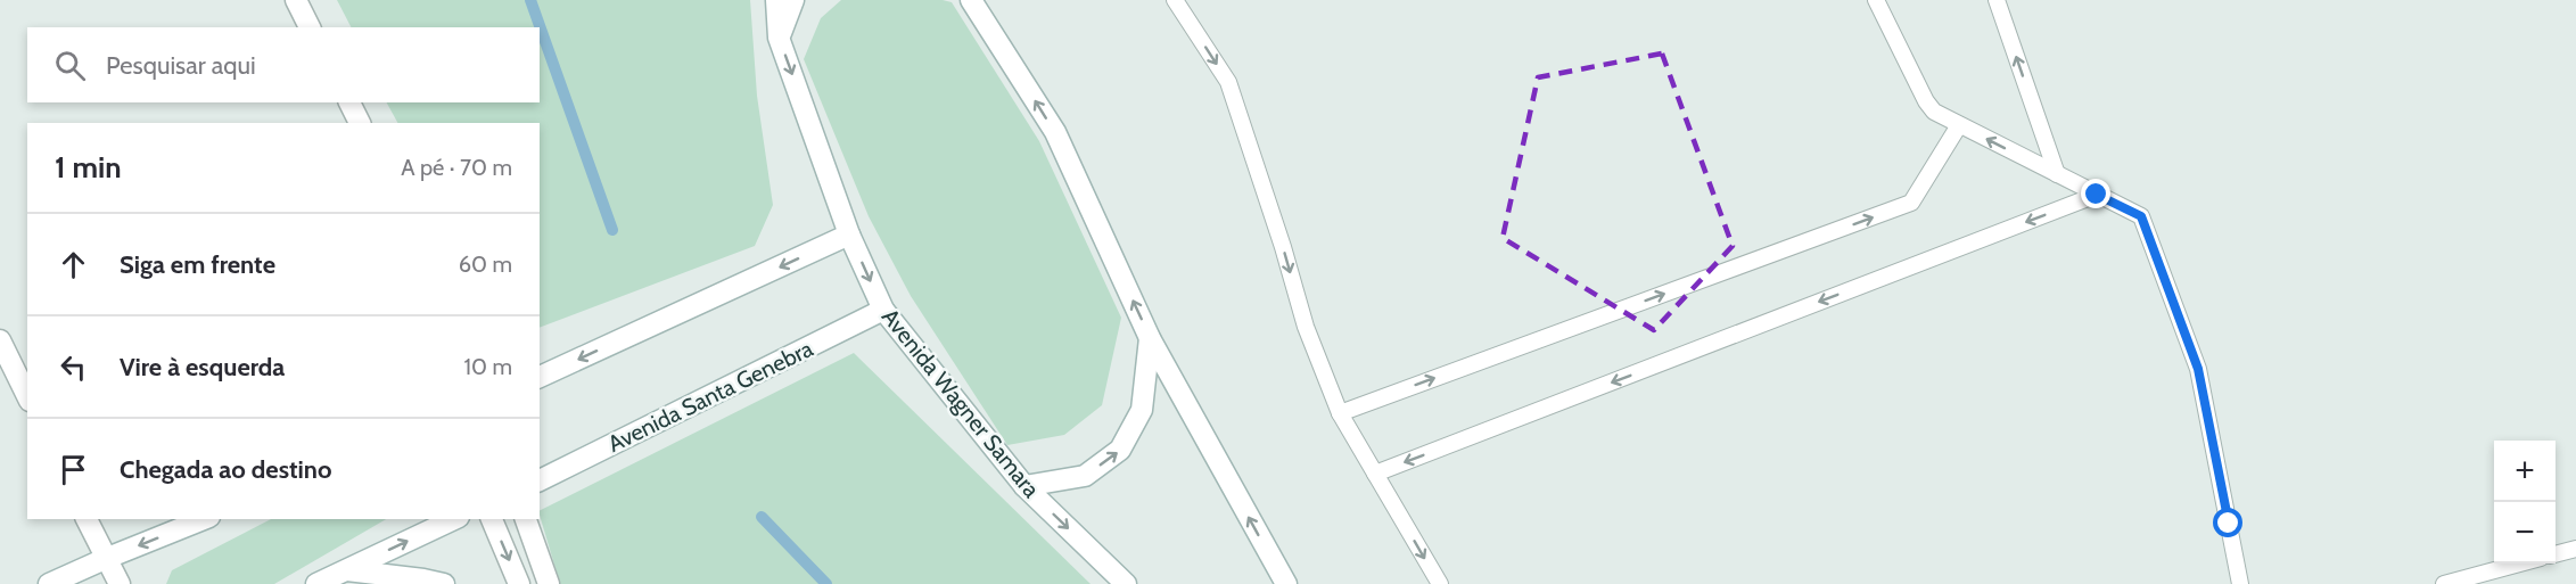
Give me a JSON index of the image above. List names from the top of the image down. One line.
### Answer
{"streets":{"main road":["Avenida Santa Genebra","Avenida Wagner Samara"]},"crossings":[["Avenida Santa Genebra","Avenida Wagner Samara"]],"one_way":["Avenida Wagner Samara"],"page":{"search":"Pesquisar aqui","heading":["1 min","A pé · 70 m"],"list":[["Siga em frente","60 m"],["Vire à esquerda","10 m"],"Chegada ao destino"],"map_buttons":["+","−"]}}
